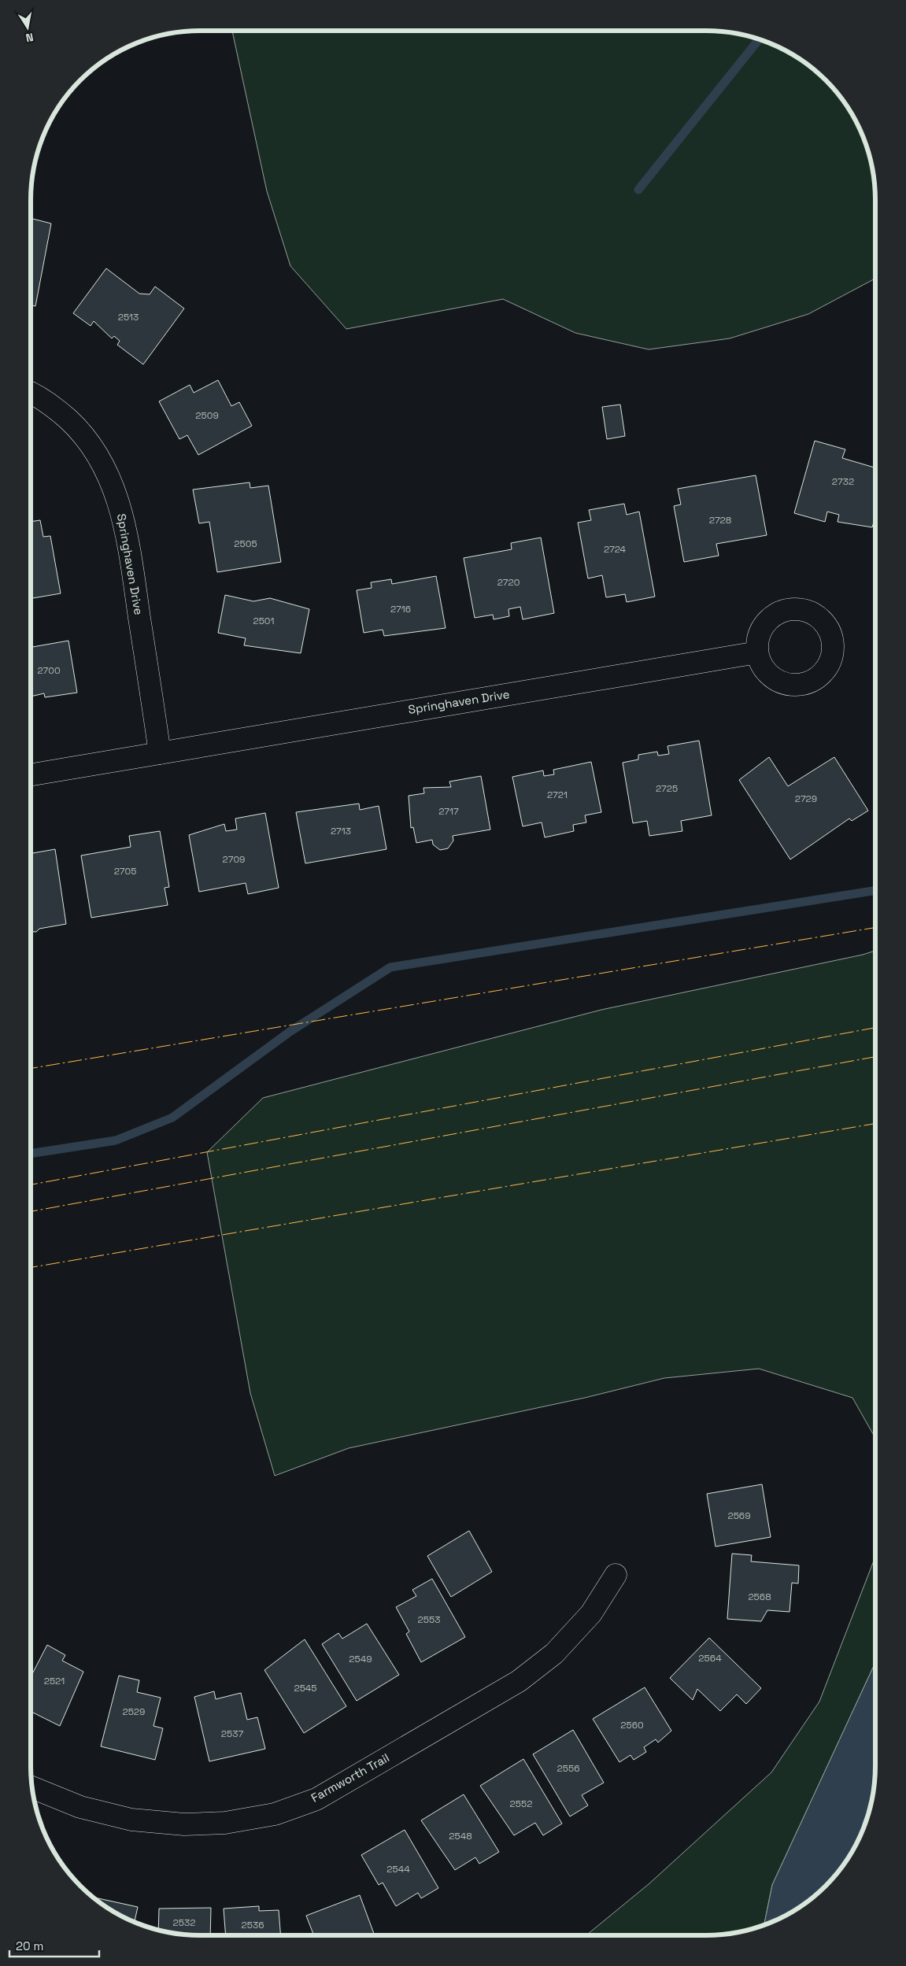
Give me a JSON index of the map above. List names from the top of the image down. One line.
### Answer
{"streets":{"street":["Springhaven Drive","Farmworth Trail"]},"house_numbers":["2513","2509","2732","2728","2505","2724","2720","2716","2501","2700","2725","2721","2729","2717","2713","2709","2705","2569","2568","2553","2564","2549","2521","2545","2529","2560","2537","2556","2552","2548","2544","2532","2536"],"scale_bar":"20 m","north":"bottom"}
